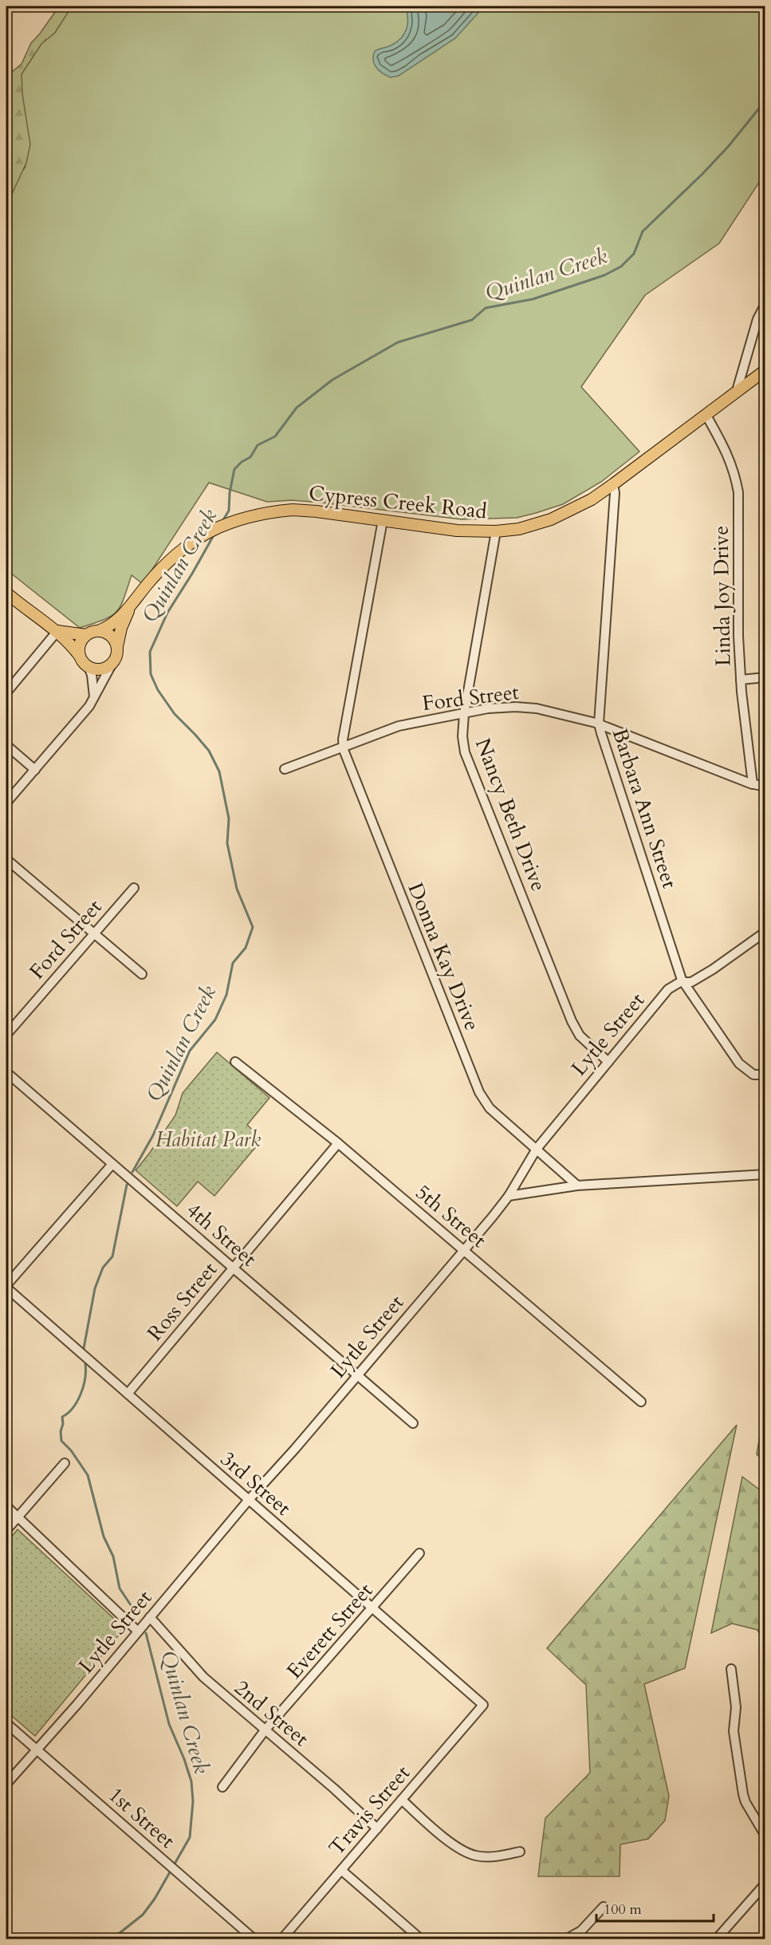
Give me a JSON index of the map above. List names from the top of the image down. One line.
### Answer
{"streets":{"main road":["Cypress Creek Road"],"street":["Linda Joy Drive","Ford Street","Barbara Ann Street","Nancy Beth Drive","Donna Kay Drive","Lytle Street","5th Street","4th Street","Ross Street","3rd Street","Everett Street","2nd Street","Travis Street","1st Street"]},"crossings":[["Cypress Creek Road","Linda Joy Drive"],["Cypress Creek Road","Barbara Ann Street"],["Cypress Creek Road","Nancy Beth Drive"],["Cypress Creek Road","Donna Kay Drive"],["Linda Joy Drive","Ford Street"],["Ford Street","Barbara Ann Street"],["Ford Street","Nancy Beth Drive"],["Ford Street","Donna Kay Drive"],["Barbara Ann Street","Lytle Street"],["Nancy Beth Drive","Lytle Street"],["Donna Kay Drive","Lytle Street"],["Lytle Street","5th Street"],["Lytle Street","4th Street"],["Lytle Street","3rd Street"],["Lytle Street","2nd Street"],["Lytle Street","1st Street"],["5th Street","Ross Street"],["4th Street","Ross Street"],["Ross Street","3rd Street"],["3rd Street","Everett Street"],["3rd Street","Travis Street"],["Everett Street","2nd Street"],["2nd Street","Travis Street"]],"water":["Quinlan Creek"],"parks":["Habitat Park"],"scale_bar":"100 m"}
